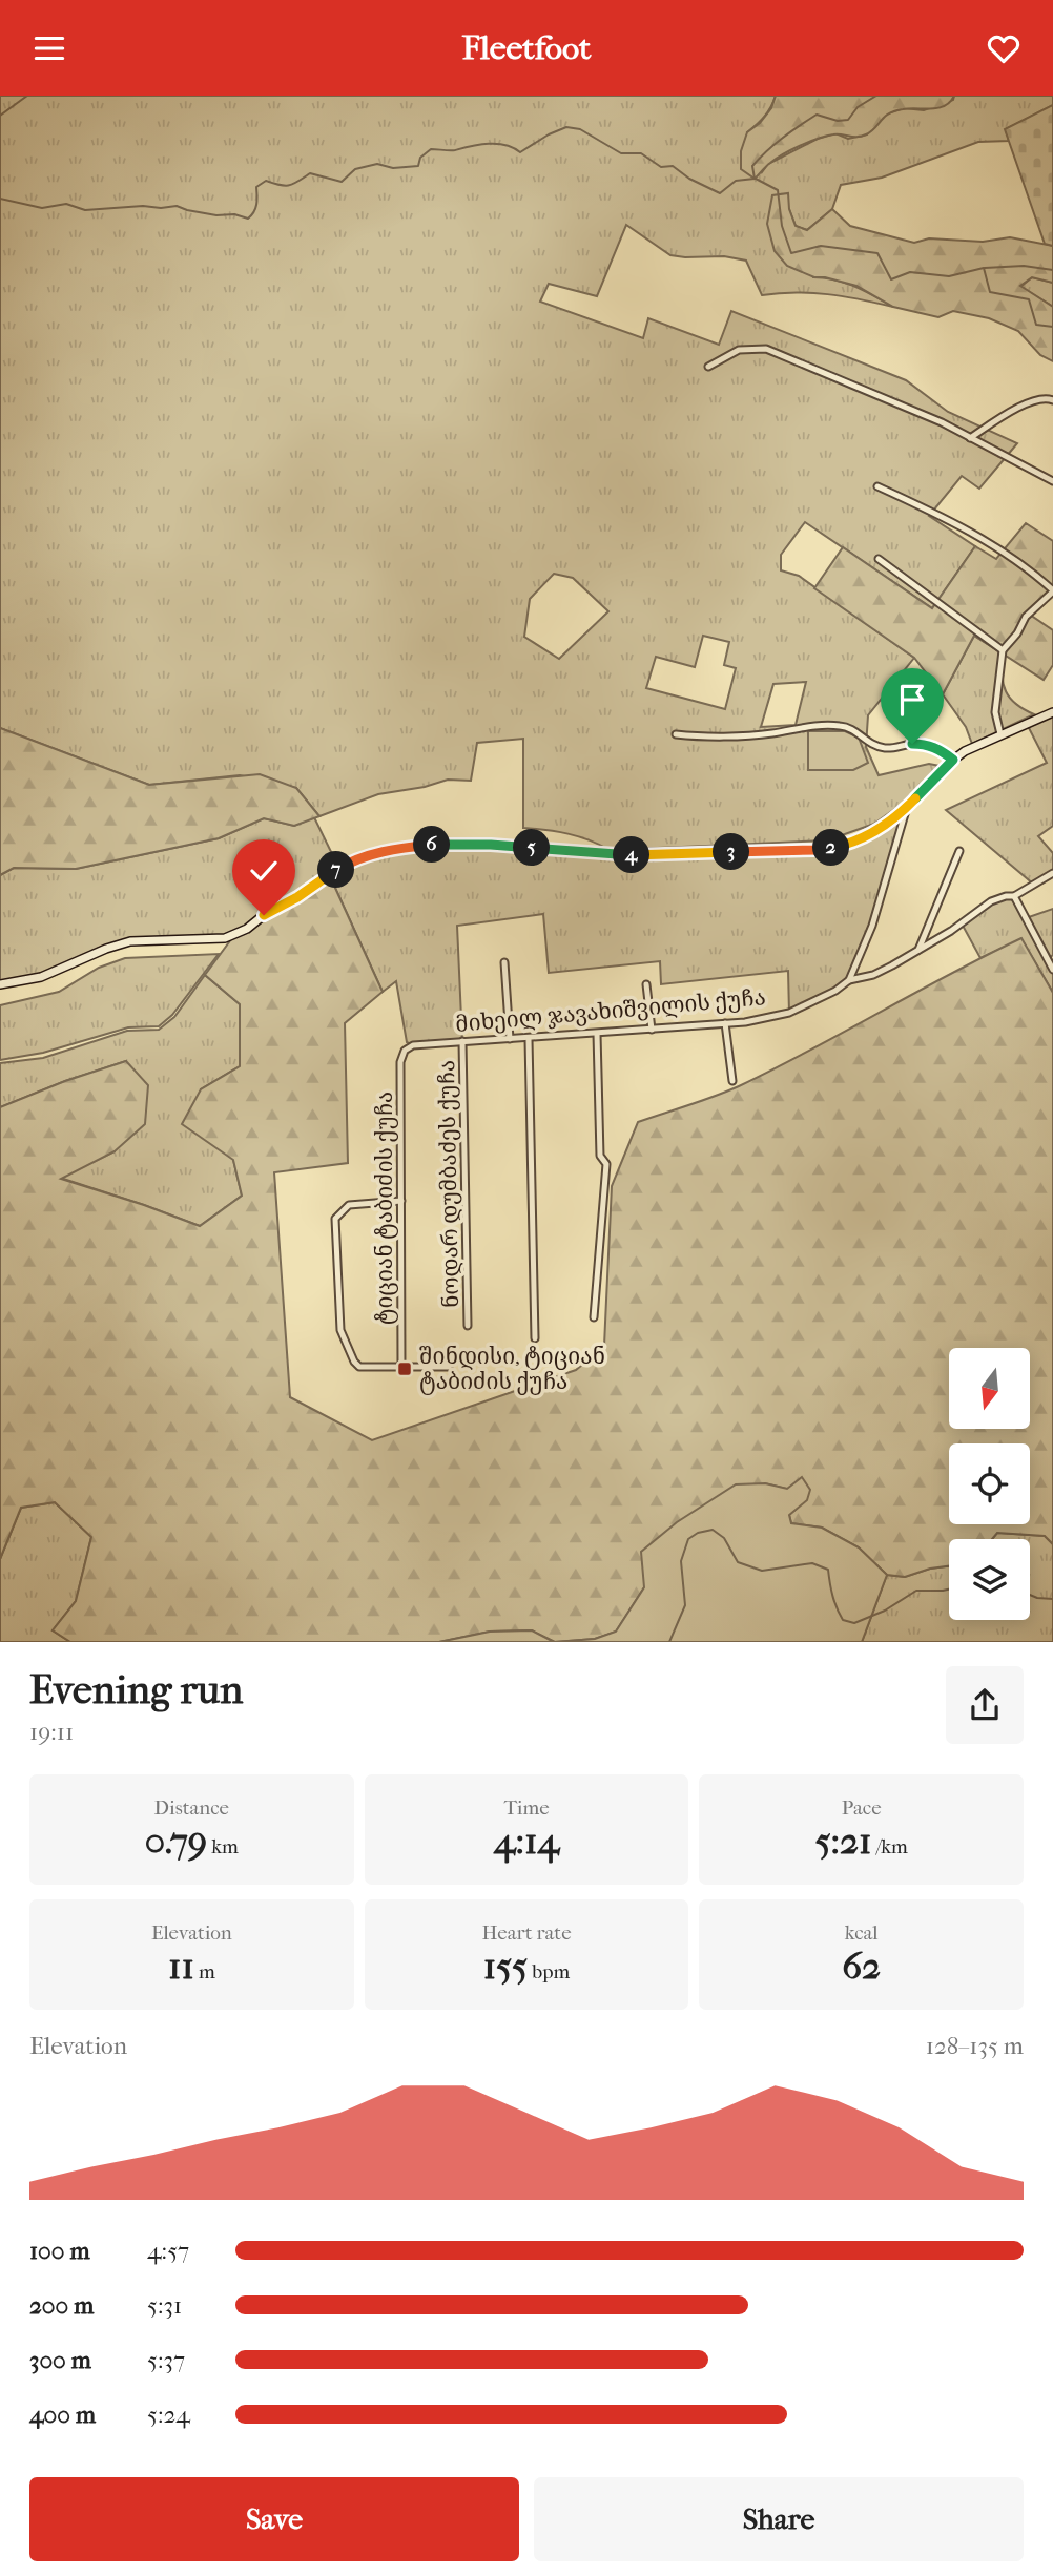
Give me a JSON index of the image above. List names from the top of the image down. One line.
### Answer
{"streets":{"street":["მიხეილ ჯავახიშვილის ქუჩა","ნოდარ დუმბაძეს ქუჩა","ტიციან ტაბიძის ქუჩა"]},"crossings":[["მიხეილ ჯავახიშვილის ქუჩა","ნოდარ დუმბაძეს ქუჩა"],["მიხეილ ჯავახიშვილის ქუჩა","ტიციან ტაბიძის ქუჩა"]],"places":{"transit":["შინდისი, ტიციან ტაბიძის ქუჩა"]},"north":"bottom","page":{"header":"Fleetfoot","pins":["6","2","5","3","4","7"],"heading":["Evening run","19:11"],"stats":[["Distance","0.79 km"],["Time","4:14"],["Pace","5:21 /km"],["Elevation","11 m"],["Heart rate","155 bpm"],["kcal","62"]],"chart":["Elevation","128–135 m"],"list":[{"name":"100 m","note":"4:57"},{"name":"200 m","note":"5:31"},{"name":"300 m","note":"5:37"},{"name":"400 m","note":"5:24"}],"buttons":["Save","Share"]}}
